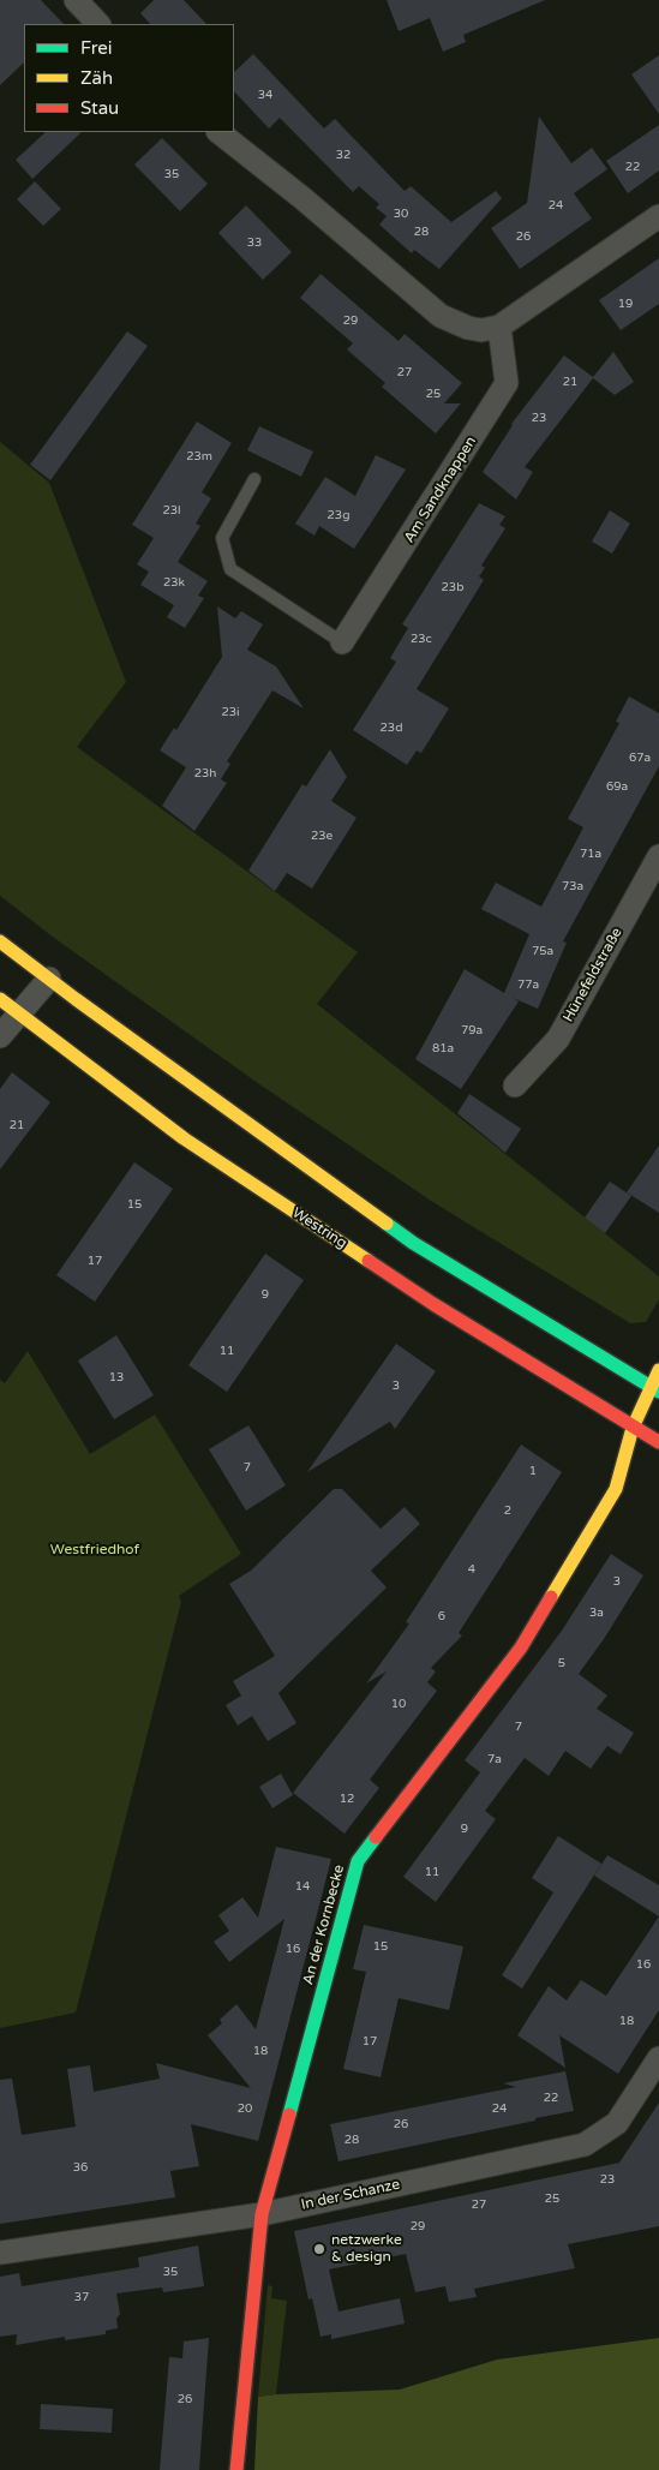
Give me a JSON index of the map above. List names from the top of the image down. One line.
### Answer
{"streets":{"main road":["Westring","An der Kornbecke"],"street":["Am Sandknappen","Hünefeldstraße","In der Schanze"]},"crossings":[["Westring","An der Kornbecke"],["An der Kornbecke","In der Schanze"]],"parks":["Westfriedhof"],"places":["netzwerke & design"],"house_numbers":["34","32","22","35","24","30","28","26","33","19","29","27","21","25","23","23m","23l","23g","23k","23b","23c","23i","23d","67a","23h","69a","23e","71a","73a","75a","77a","79a","81a","21","15","17","9","11","13","3","7","1","2","4","3","3a","6","5","10","7","7a","12","9","11","14","15","16","16","18","17","18","22","20","24","26","28","36","23","25","27","29","35","37","26"],"legend":["Frei","Zäh","Stau"]}
